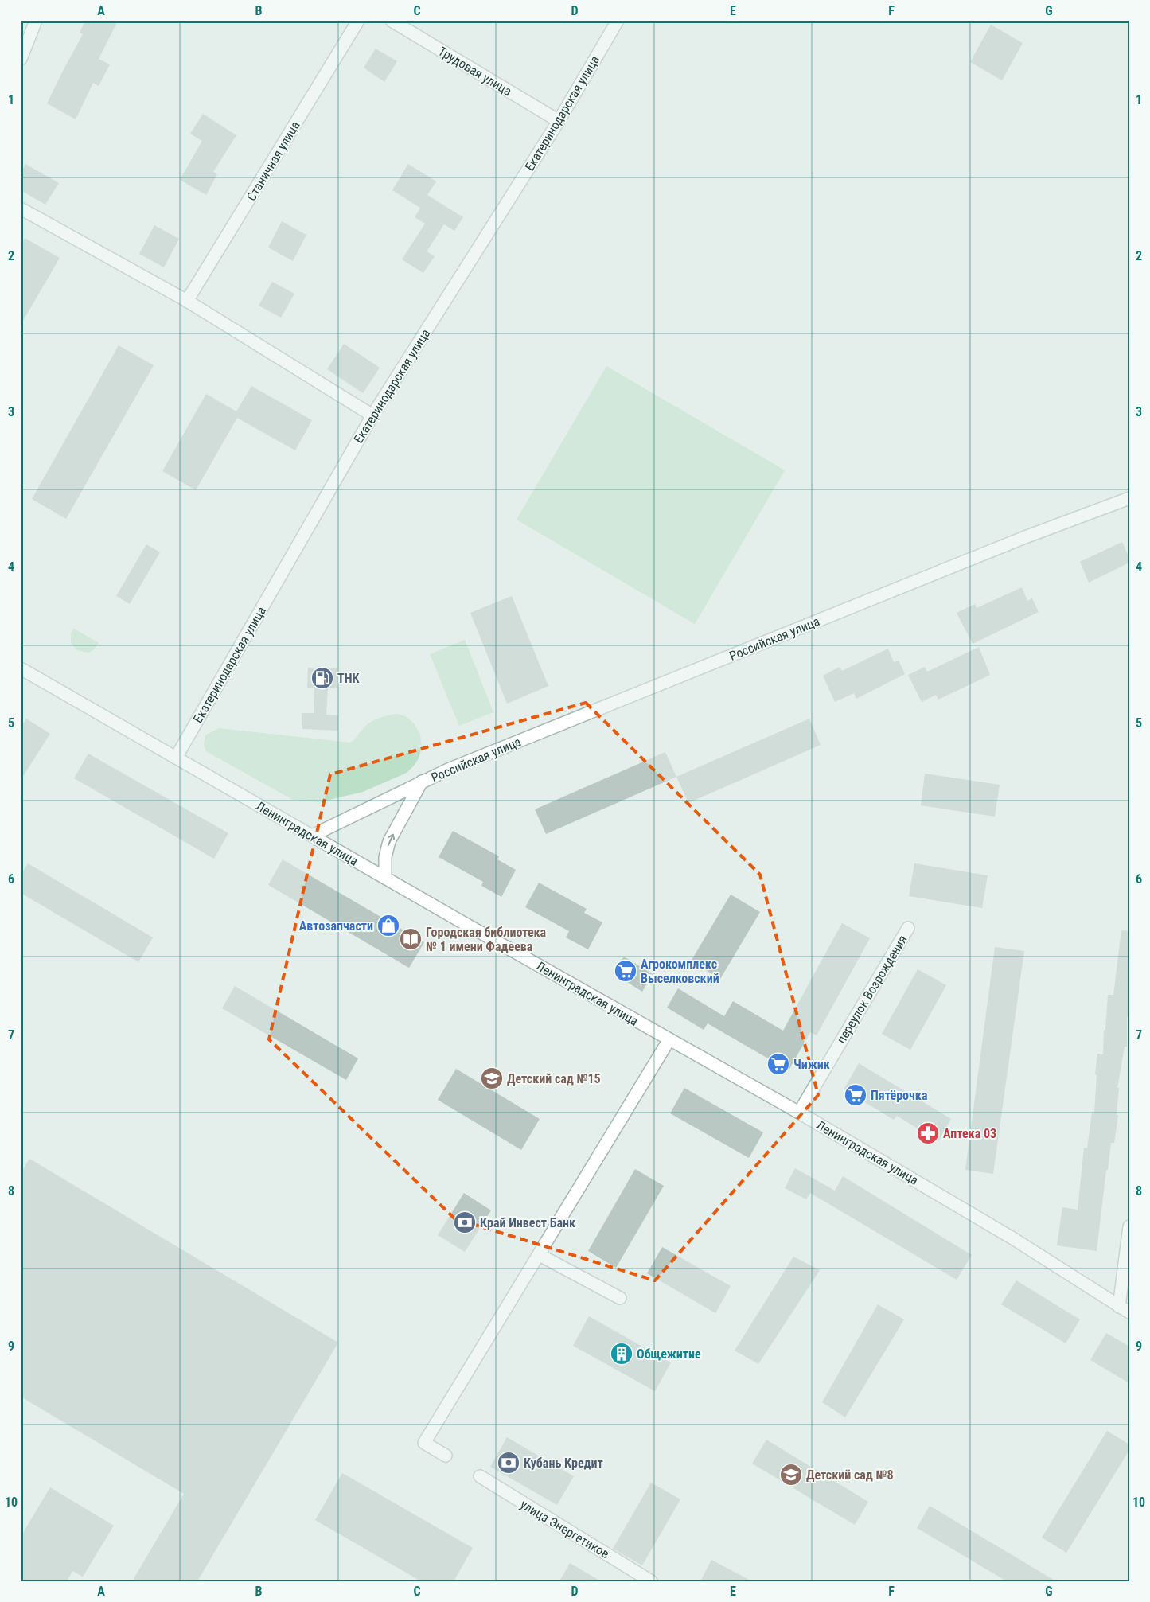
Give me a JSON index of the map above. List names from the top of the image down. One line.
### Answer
{"streets":{"street":["Трудовая улица","Екатеринодарская улица","Станичная улица","Российская улица","Ленинградская улица","переулок Возрождения","улица Энергетиков"]},"crossings":[["Трудовая улица","Екатеринодарская улица"],["Екатеринодарская улица","Ленинградская улица"],["Российская улица","Ленинградская улица"],["Ленинградская улица","переулок Возрождения"]],"places":{"fuel station":["ТНК"],"shop":["Автозапчасти"],"library":["Городская библиотека № 1 имени Фадеева"],"supermarket":["Агрокомплекс Выселковский","Чижик","Пятёрочка"],"school or university":["Детский сад №15","Детский сад №8"],"pharmacy":["Аптека 03"],"bank":["Край Инвест Банк","Кубань Кредит"],"building":["Общежитие"]},"grid":{"columns":["A","B","C","D","E","F","G"],"rows":["1","2","3","4","5","6","7","8","9","10"]}}
